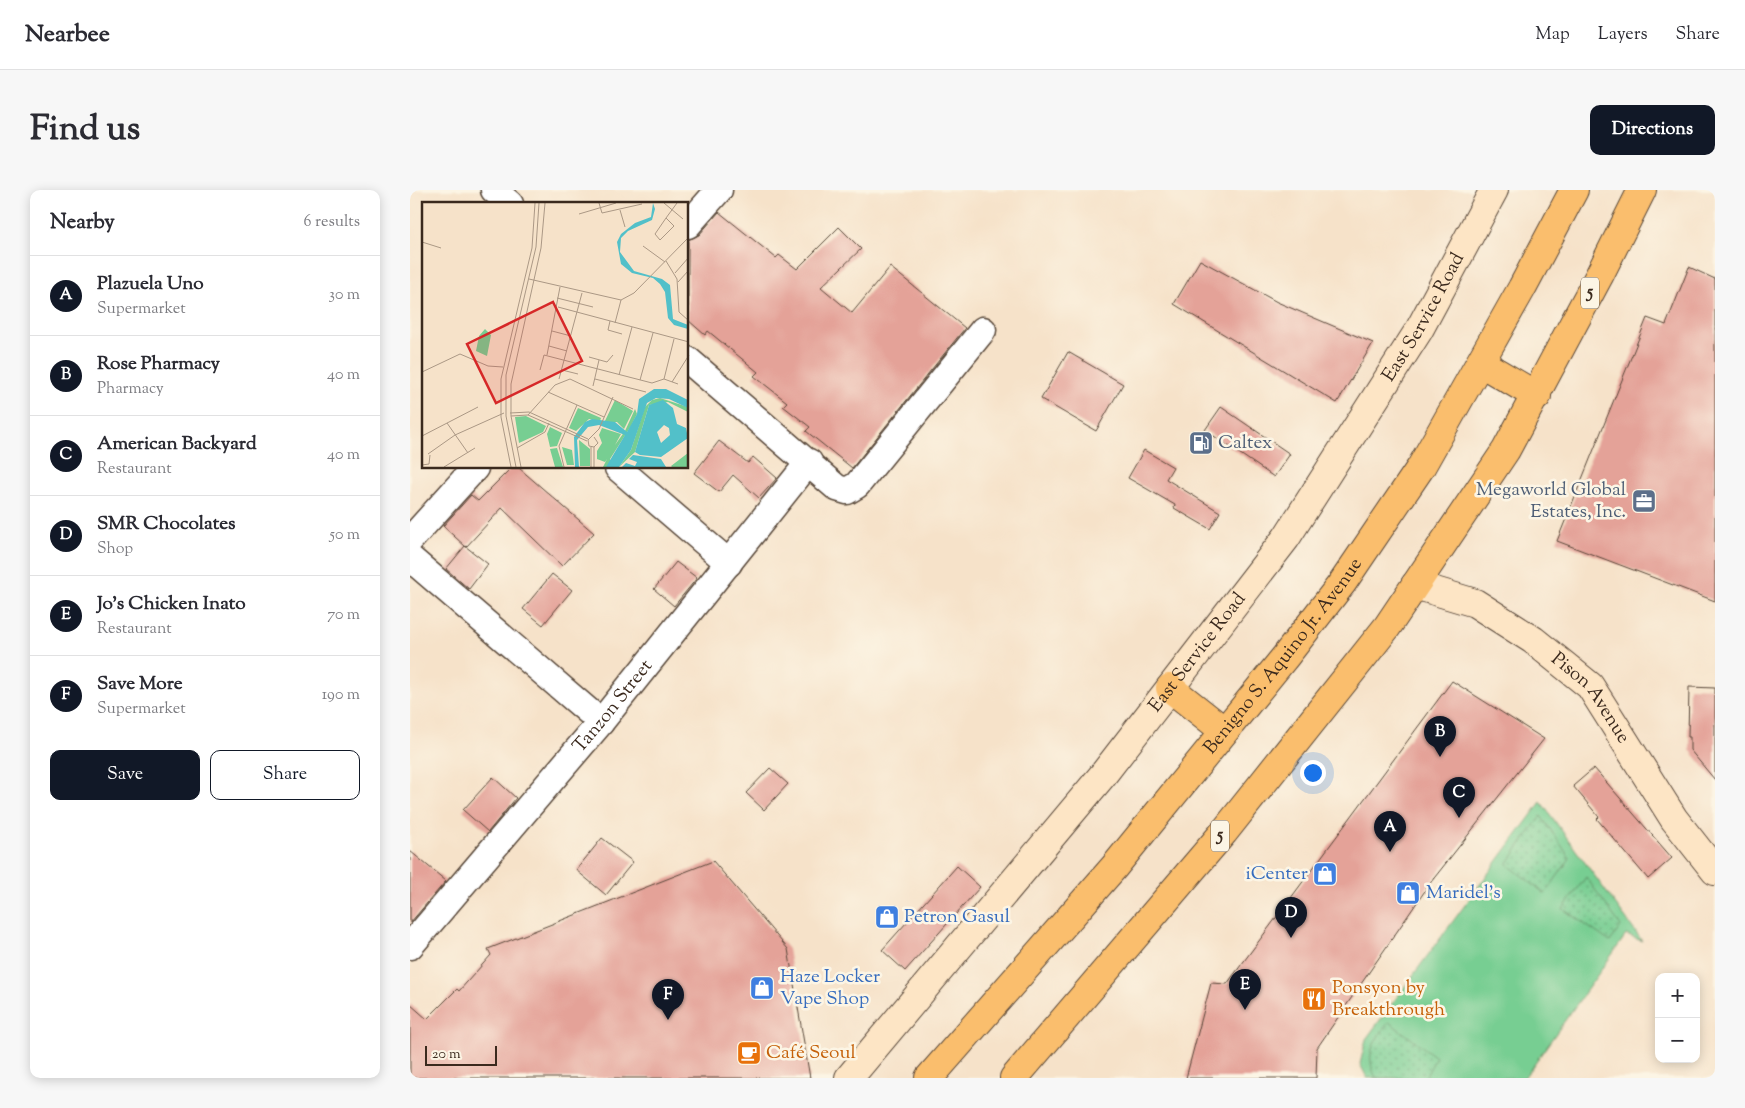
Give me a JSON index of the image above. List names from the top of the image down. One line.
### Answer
{"streets":{"highway":["5","Benigno S. Aquino Jr. Avenue"],"street":["East Service Road","Pison Avenue","Tanzon Street"]},"crossings":[["5","Pison Avenue"]],"places":{"fuel station":["Caltex"],"office":["Megaworld Global Estates, Inc."],"shop":["iCenter","Maridel's","Petron Gasul","Haze Locker Vape Shop"],"restaurant":["Ponsyon by Breakthrough"],"cafe":["Café Seoul"]},"scale_bar":"20 m","page":{"header":"Nearbee","nav":["Map","Layers","Share"],"title":"Find us","buttons":["Directions",["Save","Share"]],"heading":["Nearby","6 results"],"list":[{"mark":"A","name":"Plazuela Uno","note":"Supermarket","value":"30 m"},{"mark":"B","name":"Rose Pharmacy","note":"Pharmacy","value":"40 m"},{"mark":"C","name":"American Backyard","note":"Restaurant","value":"40 m"},{"mark":"D","name":"SMR Chocolates","note":"Shop","value":"50 m"},{"mark":"E","name":"Jo's Chicken Inato","note":"Restaurant","value":"70 m"},{"mark":"F","name":"Save More","note":"Supermarket","value":"190 m"}],"pins":["B","C","A","D","E","F"],"map_buttons":["+","−"],"scale":"20 m"}}
